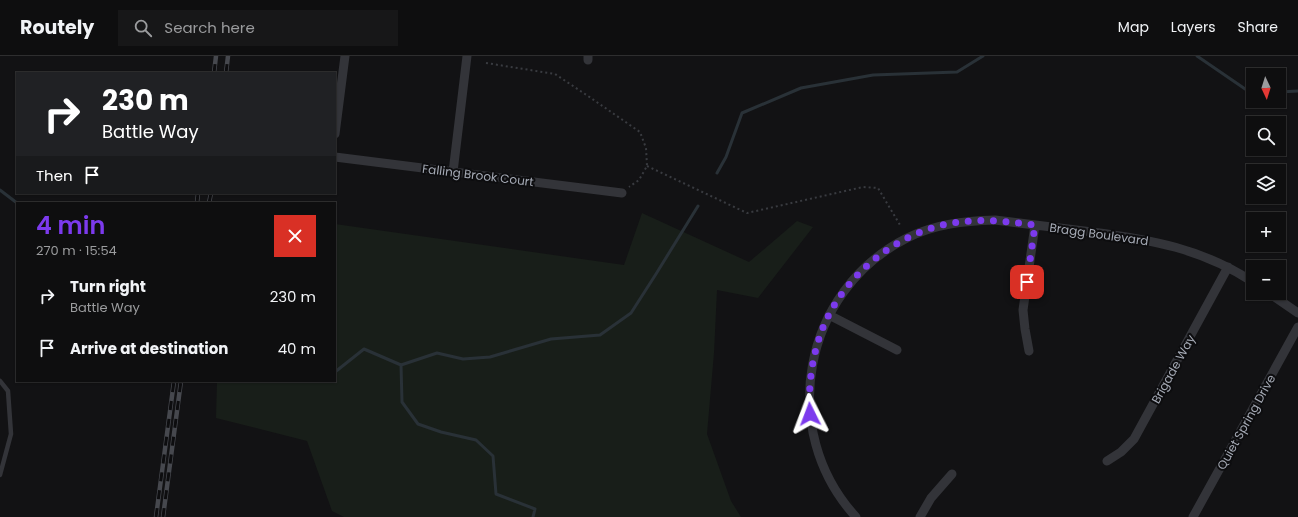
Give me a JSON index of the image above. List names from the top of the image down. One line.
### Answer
{"streets":{"street":["Falling Brook Court","Bragg Boulevard","Brigade Way","Quiet Spring Drive"]},"crossings":[["Bragg Boulevard","Brigade Way"]],"north":"bottom","page":{"header":"Routely","search":"Search here","nav":["Map","Layers","Share"],"map_buttons":["+","−"],"turn":["230 m","Battle Way"],"then":"Then","heading":["4 min","270 m · 15:54"],"list":[{"name":"Turn right","note":"Battle Way","value":"230 m"},{"name":"Arrive at destination","value":"40 m"}]}}
